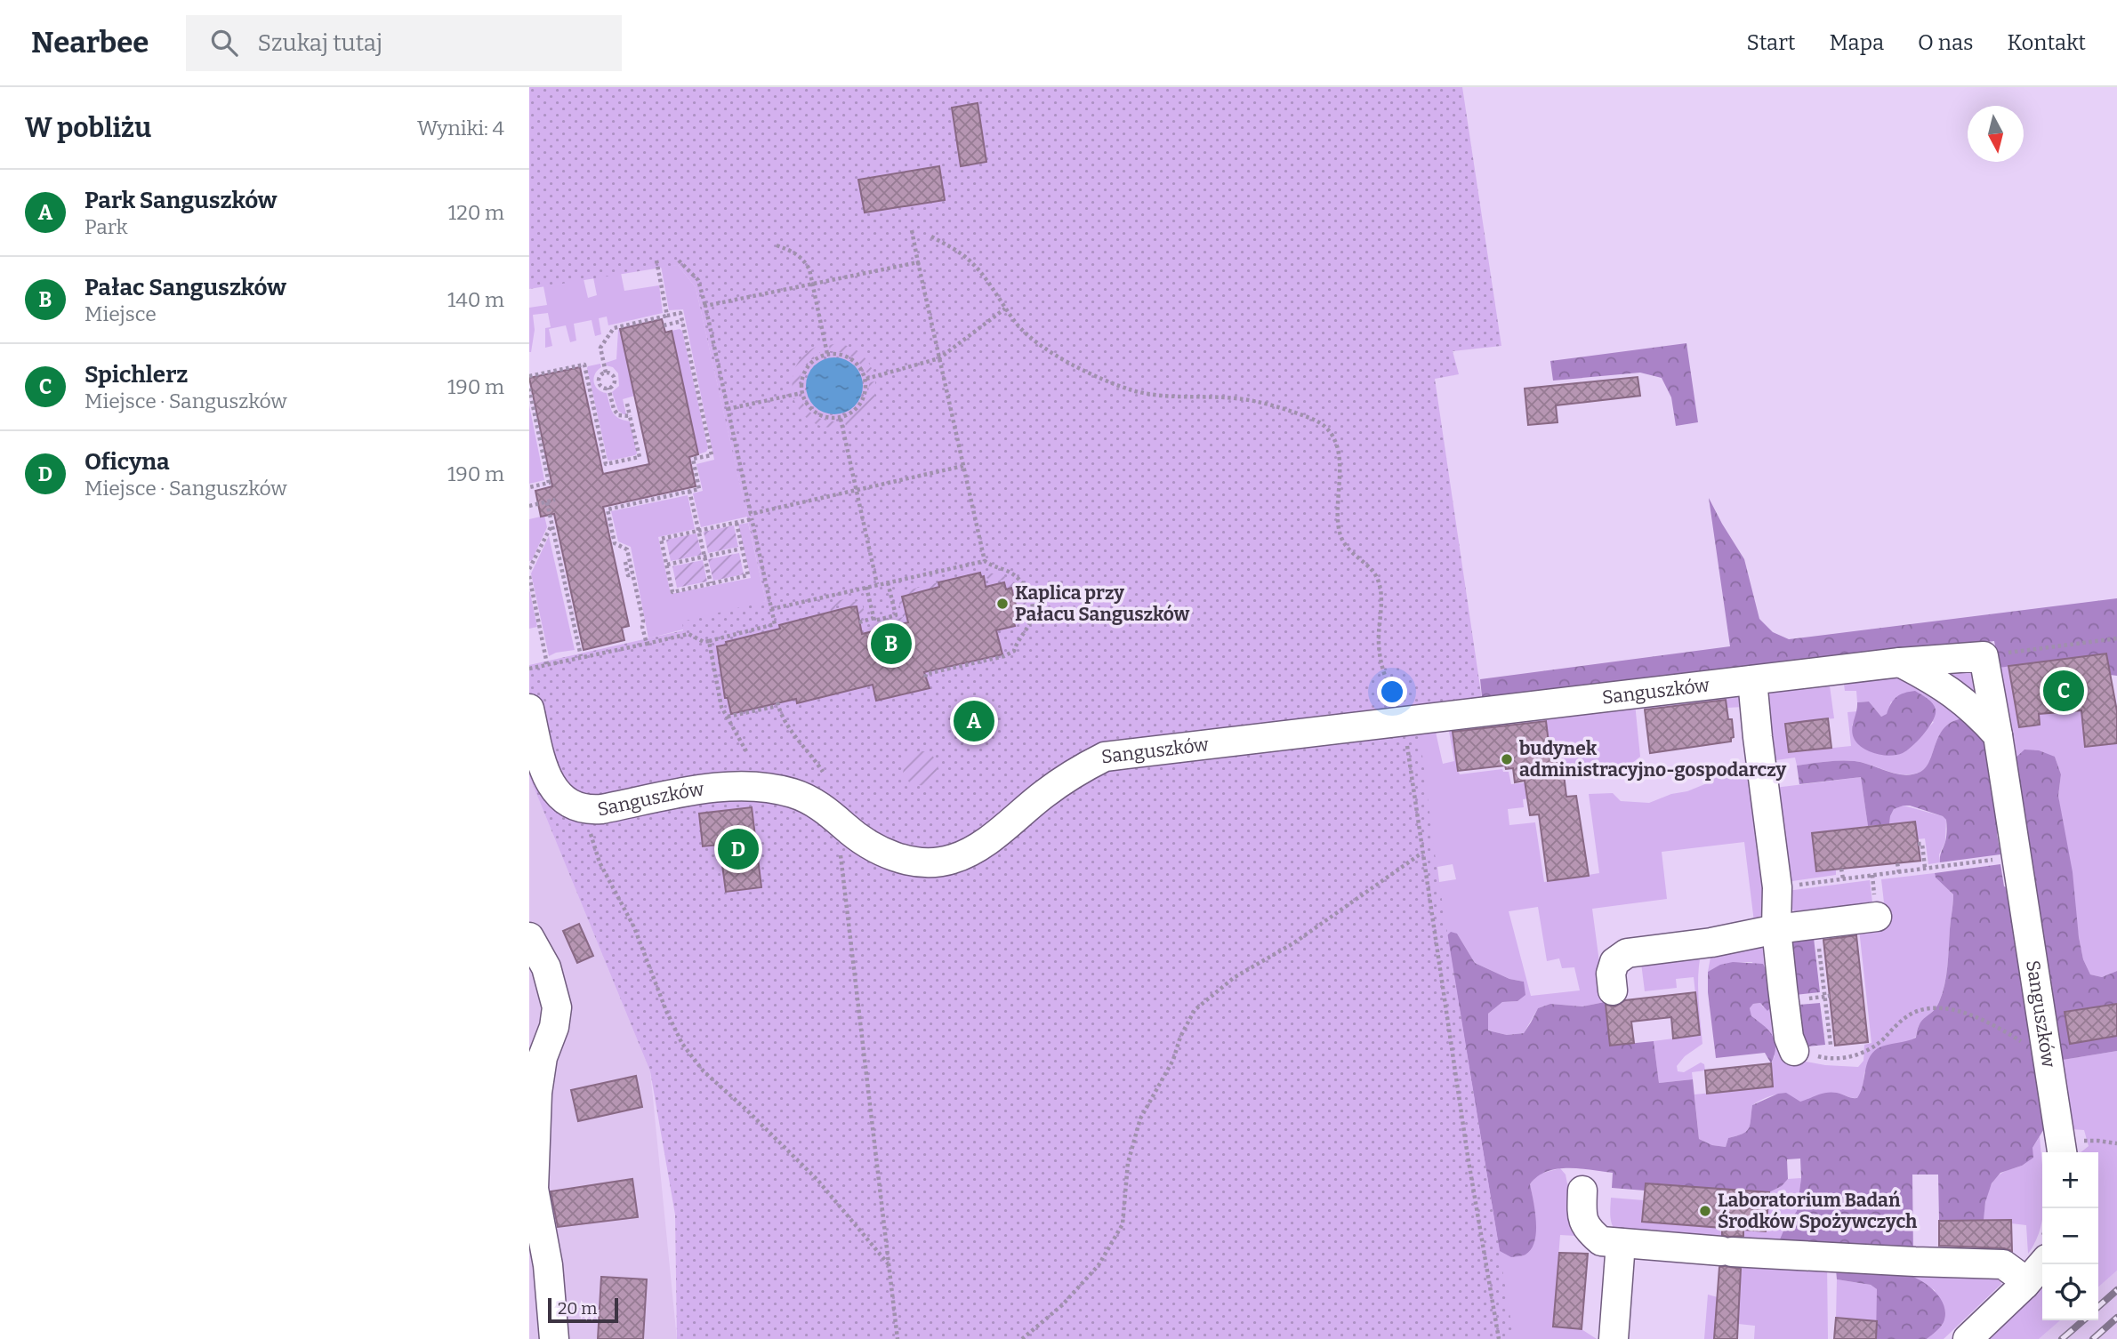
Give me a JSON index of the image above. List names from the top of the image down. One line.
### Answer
{"streets":{"street":["Sanguszków"]},"places":["Kaplica przy Pałacu Sanguszków","budynek administracyjno-gospodarczy","Laboratorium Badań Środków Spożywczych"],"scale_bar":"20 m","north":"bottom","page":{"header":"Nearbee","search":"Szukaj tutaj","nav":["Start","Mapa","O nas","Kontakt"],"heading":["W pobliżu","Wyniki: 4"],"list":[{"mark":"A","name":"Park Sanguszków","note":"Park","value":"120 m"},{"mark":"B","name":"Pałac Sanguszków","note":"Miejsce","value":"140 m"},{"mark":"C","name":"Spichlerz","note":"Miejsce · Sanguszków","value":"190 m"},{"mark":"D","name":"Oficyna","note":"Miejsce · Sanguszków","value":"190 m"}],"pins":["B","C","A","D"],"map_buttons":["+","−"],"scale":"20 m"}}
